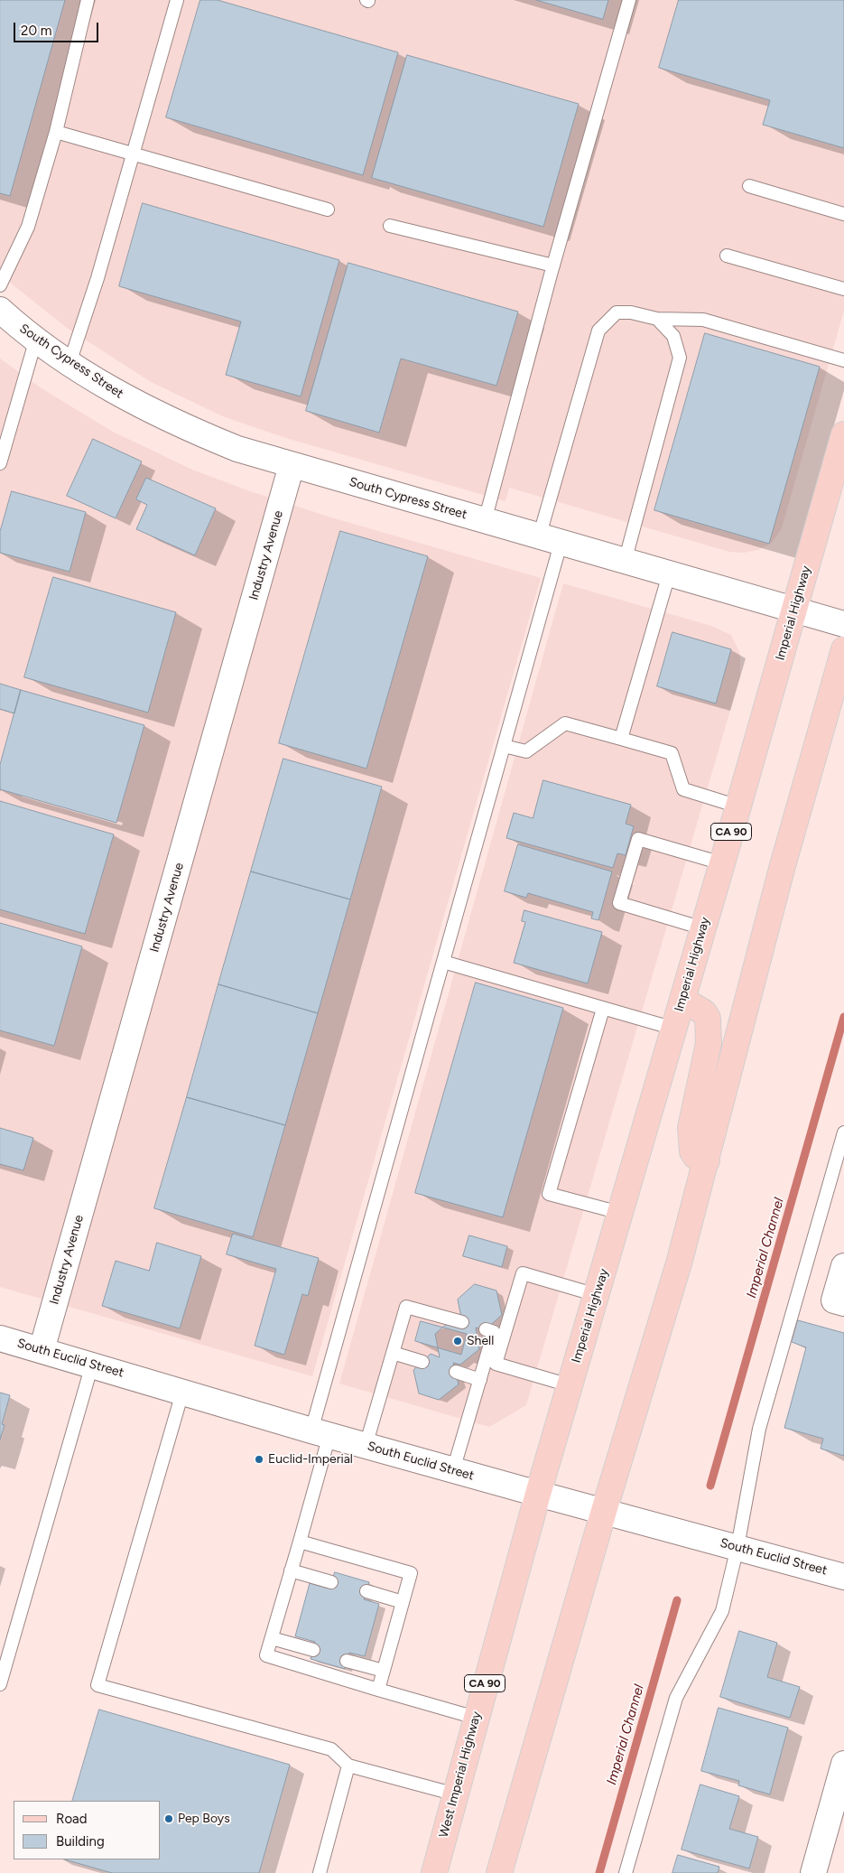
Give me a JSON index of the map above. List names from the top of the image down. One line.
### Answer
{"streets":{"main road":["Imperial Highway","CA 90","West Imperial Highway"],"street":["South Cypress Street","Industry Avenue","South Euclid Street"]},"crossings":[["South Cypress Street","Industry Avenue"],["South Cypress Street","Imperial Highway"],["Industry Avenue","South Euclid Street"],["Imperial Highway","South Euclid Street"],["Imperial Highway","West Imperial Highway"],["South Euclid Street","West Imperial Highway"]],"water":["Imperial Channel"],"places":["Shell","Euclid-Imperial","Pep Boys"],"legend":["Road","Building"],"scale_bar":"20 m"}
